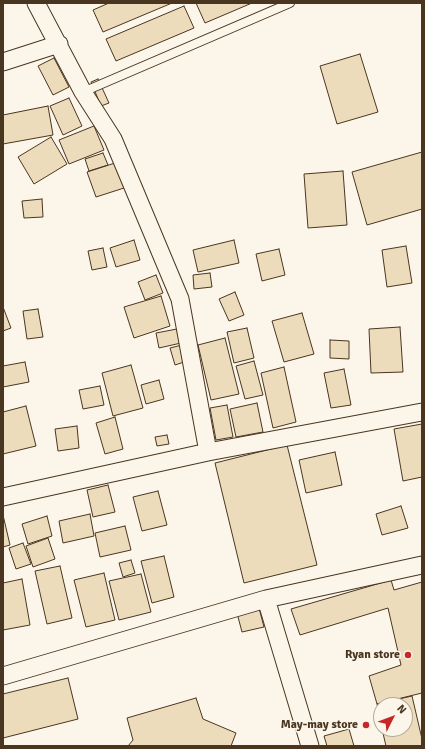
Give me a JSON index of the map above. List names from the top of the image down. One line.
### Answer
{"places":["Ryan store","May-may store"],"north":"top right"}
